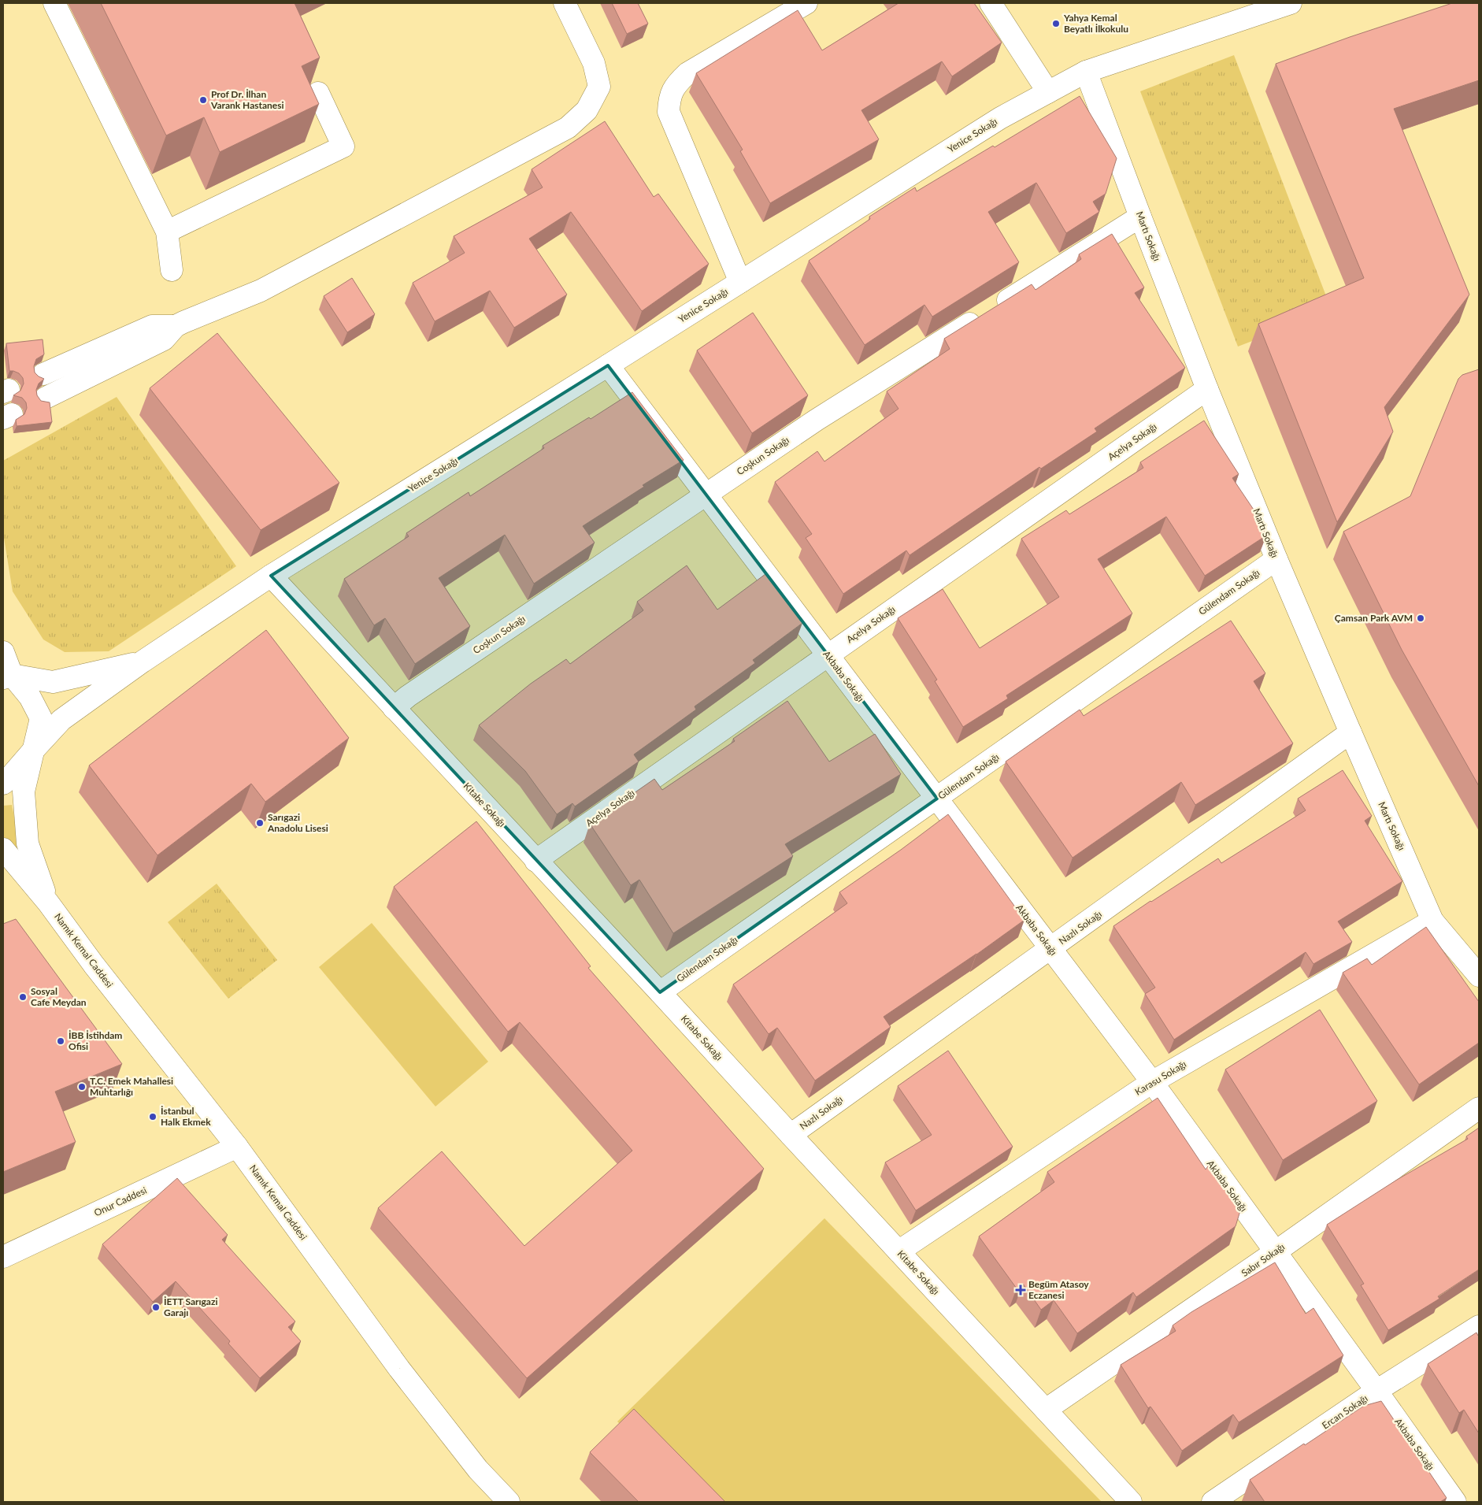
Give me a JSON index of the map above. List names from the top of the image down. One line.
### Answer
{"streets":{"street":["Yenice Sokağı","Martı Sokağı","Açelya Sokağı","Coşkun Sokağı","Gülendam Sokağı","Akbaba Sokağı","Kitabe Sokağı","Nazlı Sokağı","Namık Kemal Caddesi","Karasu Sokağı","Onur Caddesi","Sabır Sokağı","Ercan Sokağı"]},"crossings":[["Yenice Sokağı","Martı Sokağı"],["Yenice Sokağı","Akbaba Sokağı"],["Yenice Sokağı","Kitabe Sokağı"],["Martı Sokağı","Açelya Sokağı"],["Martı Sokağı","Coşkun Sokağı"],["Martı Sokağı","Gülendam Sokağı"],["Martı Sokağı","Nazlı Sokağı"],["Martı Sokağı","Karasu Sokağı"],["Açelya Sokağı","Akbaba Sokağı"],["Açelya Sokağı","Kitabe Sokağı"],["Coşkun Sokağı","Akbaba Sokağı"],["Coşkun Sokağı","Kitabe Sokağı"],["Gülendam Sokağı","Akbaba Sokağı"],["Gülendam Sokağı","Kitabe Sokağı"],["Akbaba Sokağı","Nazlı Sokağı"],["Akbaba Sokağı","Karasu Sokağı"],["Akbaba Sokağı","Sabır Sokağı"],["Akbaba Sokağı","Ercan Sokağı"],["Kitabe Sokağı","Nazlı Sokağı"],["Kitabe Sokağı","Karasu Sokağı"],["Kitabe Sokağı","Sabır Sokağı"],["Namık Kemal Caddesi","Onur Caddesi"]],"places":{"other":["Yahya Kemal Beyatlı İlkokulu","Prof Dr. İlhan Varank Hastanesi","Çamsan Park AVM","Sarıgazi Anadolu Lisesi","Sosyal Cafe Meydan","İBB İstihdam Ofisi","T.C. Emek Mahallesi Muhtarlığı","İstanbul Halk Ekmek","İETT Sarıgazi Garajı"],"health":["Begüm Atasoy Eczanesi"]}}
